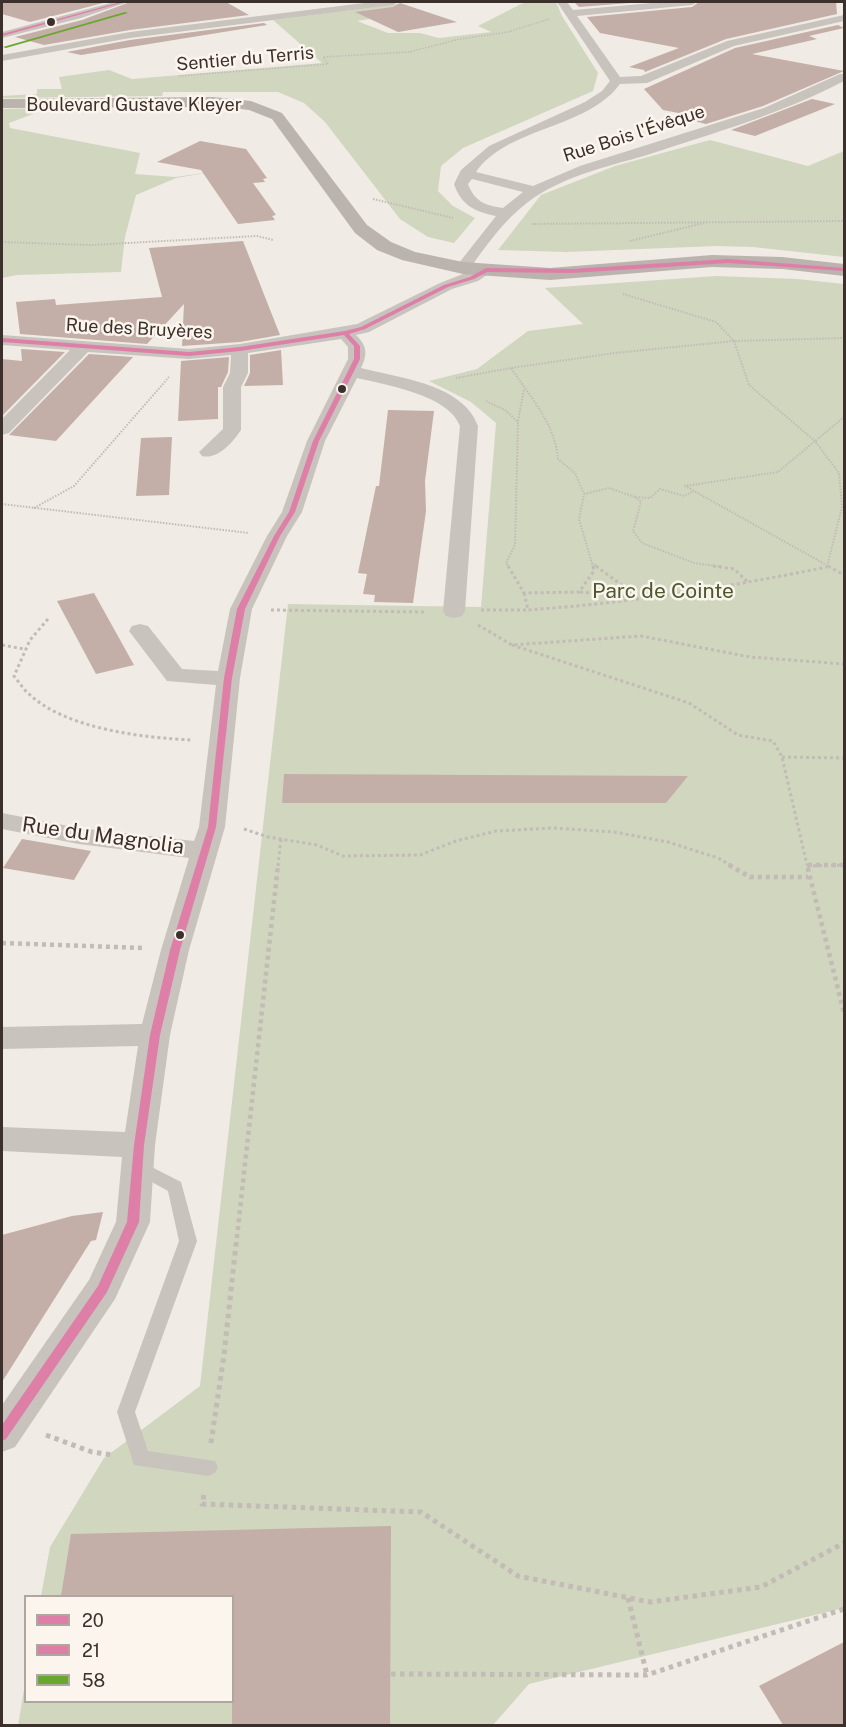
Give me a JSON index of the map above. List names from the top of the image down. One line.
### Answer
{"streets":{"street":["Boulevard Gustave Kleyer","Rue Bois l'Évêque","Rue des Bruyères","Rue du Magnolia"],"path":["Sentier du Terris"]},"crossings":[["Boulevard Gustave Kleyer","Rue Bois l'Évêque"],["Boulevard Gustave Kleyer","Rue des Bruyères"],["Rue Bois l'Évêque","Rue des Bruyères"]],"parks":["Parc de Cointe"],"lines":["transit line 21","transit line 58","transit line 20"],"legend":["20","21","58"]}
